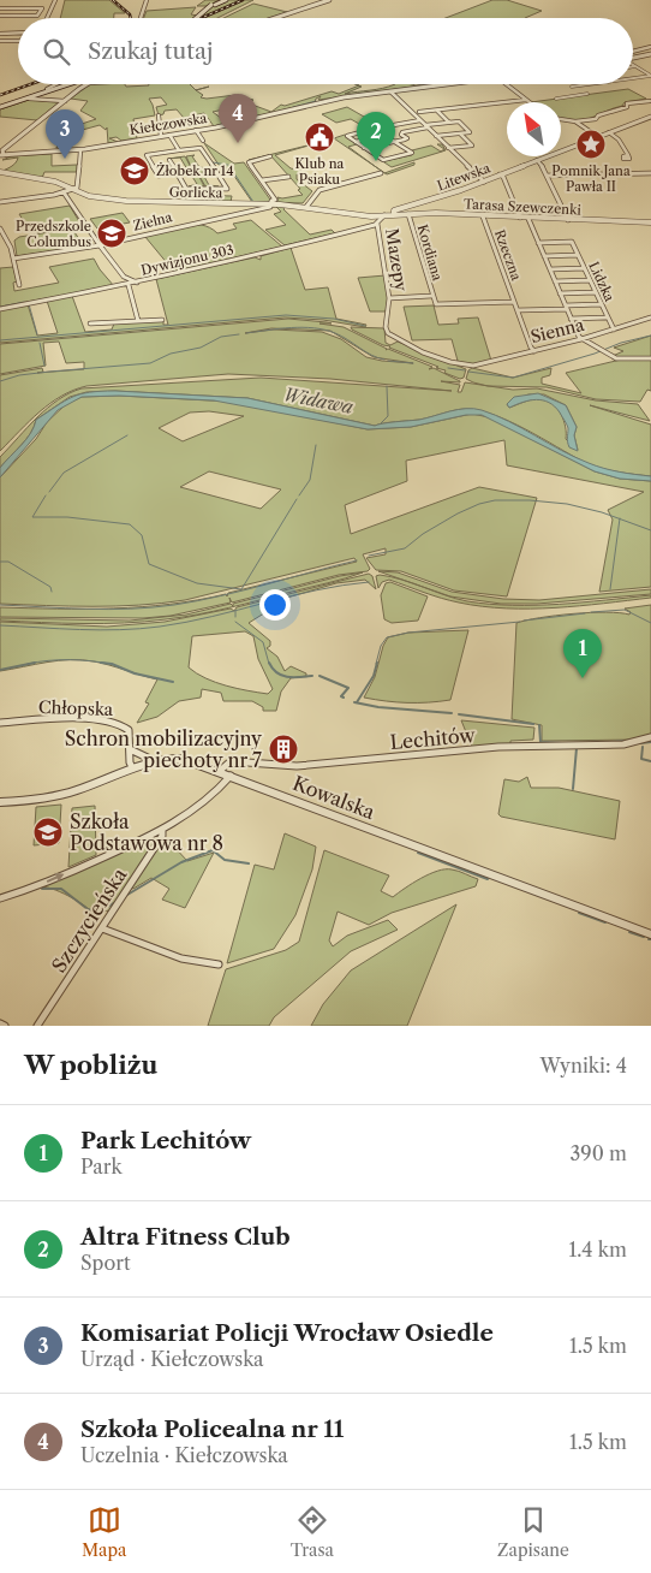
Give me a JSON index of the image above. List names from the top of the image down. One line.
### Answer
{"streets":{"street":["Kiełczowska","Litewska","Gorlicka","Tarasa Szewczenki","Zielna","Kordiana","Rzeczna","Dywizjonu 303","Mazepy","Lidzka","Sienna","Chłopska","Lechitów","Kowalska","Szczycieńska"]},"crossings":[["Litewska","Gorlicka"],["Litewska","Tarasa Szewczenki"],["Gorlicka","Tarasa Szewczenki"],["Gorlicka","Zielna"],["Gorlicka","Mazepy"],["Tarasa Szewczenki","Kordiana"],["Tarasa Szewczenki","Rzeczna"],["Dywizjonu 303","Mazepy"],["Mazepy","Sienna"],["Lidzka","Sienna"],["Chłopska","Kowalska"],["Lechitów","Kowalska"]],"water":["Widawa"],"places":{"public building":["Klub na Psiaku"],"place":["Pomnik Jana Pawła II"],"school or university":["Żłobek nr 14","Przedszkole Columbus","Szkoła Podstawowa nr 8"],"building":["Schron mobilizacyjny piechoty nr 7"]},"north":"top left","page":{"search":"Szukaj tutaj","pins":["4","3","2","1"],"heading":["W pobliżu","Wyniki: 4"],"list":[{"mark":"1","name":"Park Lechitów","note":"Park","value":"390 m"},{"mark":"2","name":"Altra Fitness Club","note":"Sport","value":"1.4 km"},{"mark":"3","name":"Komisariat Policji Wrocław Osiedle","note":"Urząd · Kiełczowska","value":"1.5 km"},{"mark":"4","name":"Szkoła Policealna nr 11","note":"Uczelnia · Kiełczowska","value":"1.5 km"}],"nav":["Mapa","Trasa","Zapisane"]}}
